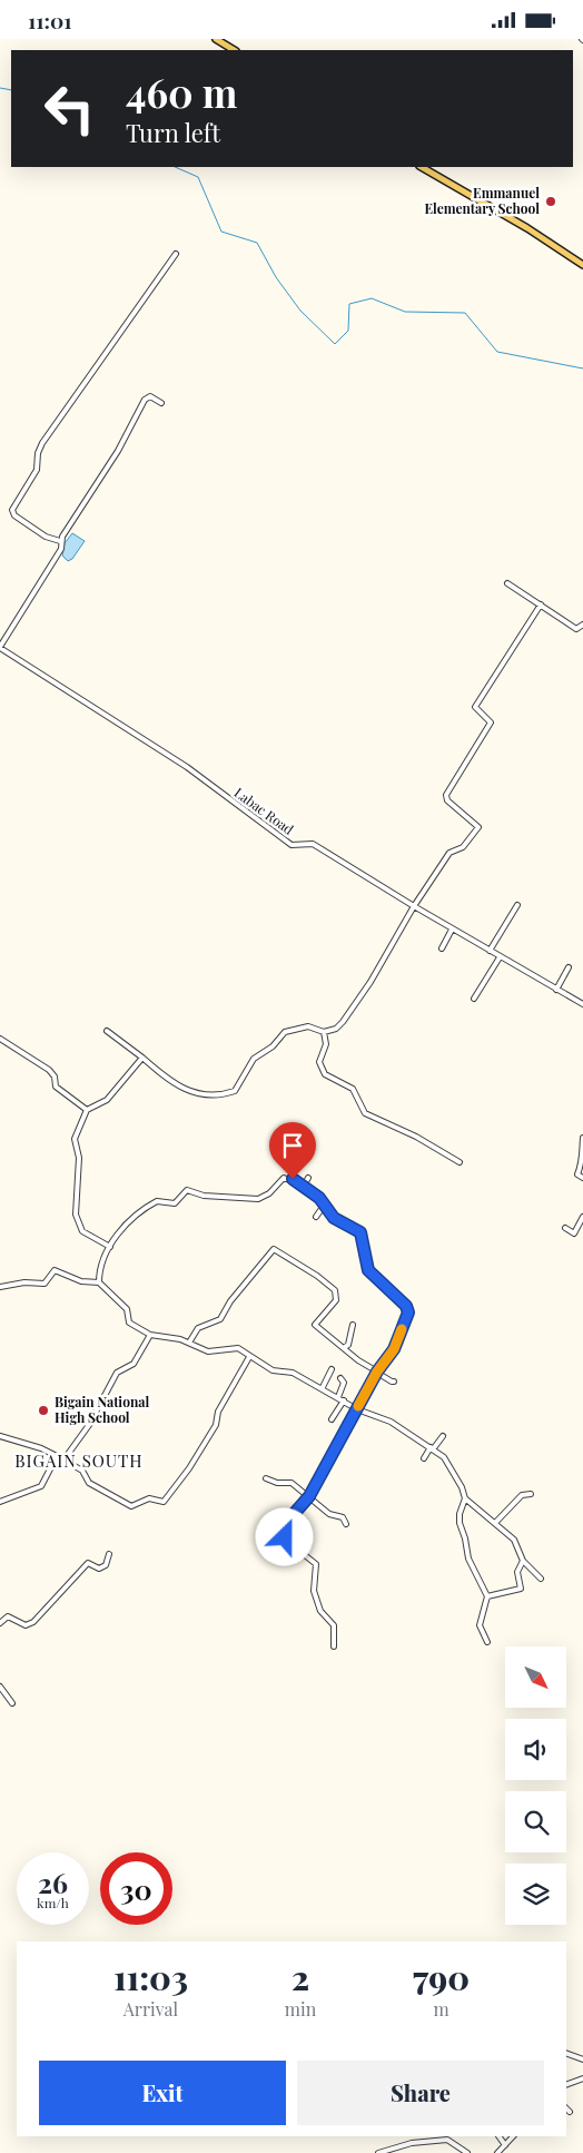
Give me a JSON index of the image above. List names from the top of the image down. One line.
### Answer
{"streets":{"street":["Labac Road"]},"districts":["BIGAIN SOUTH"],"places":["Emmanuel Elementary School","Bigain National High School"],"north":"bottom right","page":{"status":"11:01","turn":["460 m","Turn left"],"speed":"26 km/h","limit":"30","eta":["11:03","Arrival","2","min","790","m"],"buttons":["Exit","Share"]}}
